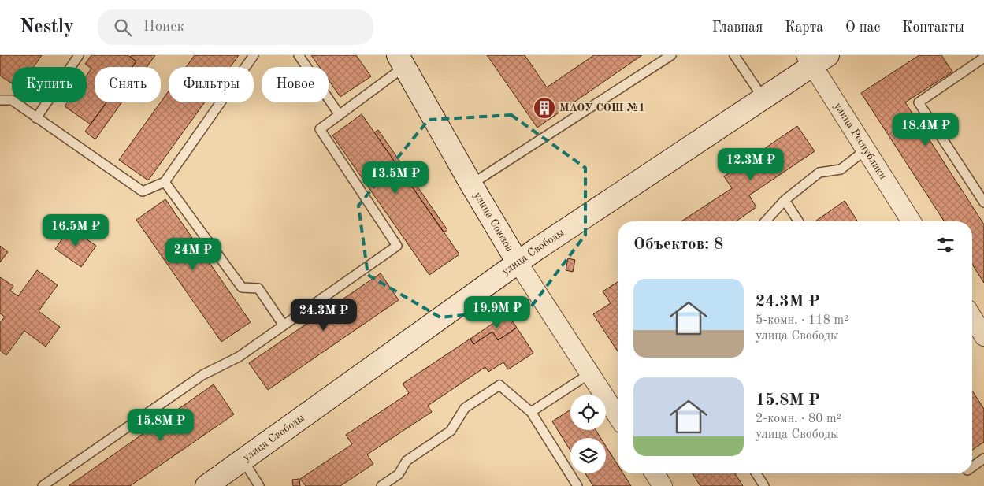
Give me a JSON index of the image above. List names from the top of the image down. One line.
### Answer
{"streets":{"street":["улица Республики","улица Союзов","улица Свободы"]},"crossings":[["улица Республики","улица Свободы"],["улица Союзов","улица Свободы"]],"places":{"building":["МАОУ СОШ №1"]},"page":{"header":"Nestly","search":"Поиск","nav":["Главная","Карта","О нас","Контакты"],"chip":["Купить","Снять","Фильтры","Новое"],"price":["18.4M ₽","12.3M ₽","13.5M ₽","16.5M ₽","24M ₽","19.9M ₽","24.3M ₽","15.8M ₽"],"heading":"Объектов: 8","list":[{"name":"24.3M ₽","note":"5-комн. · 118 m² · улица Свободы"},{"name":"15.8M ₽","note":"2-комн. · 80 m² · улица Свободы"}]}}
